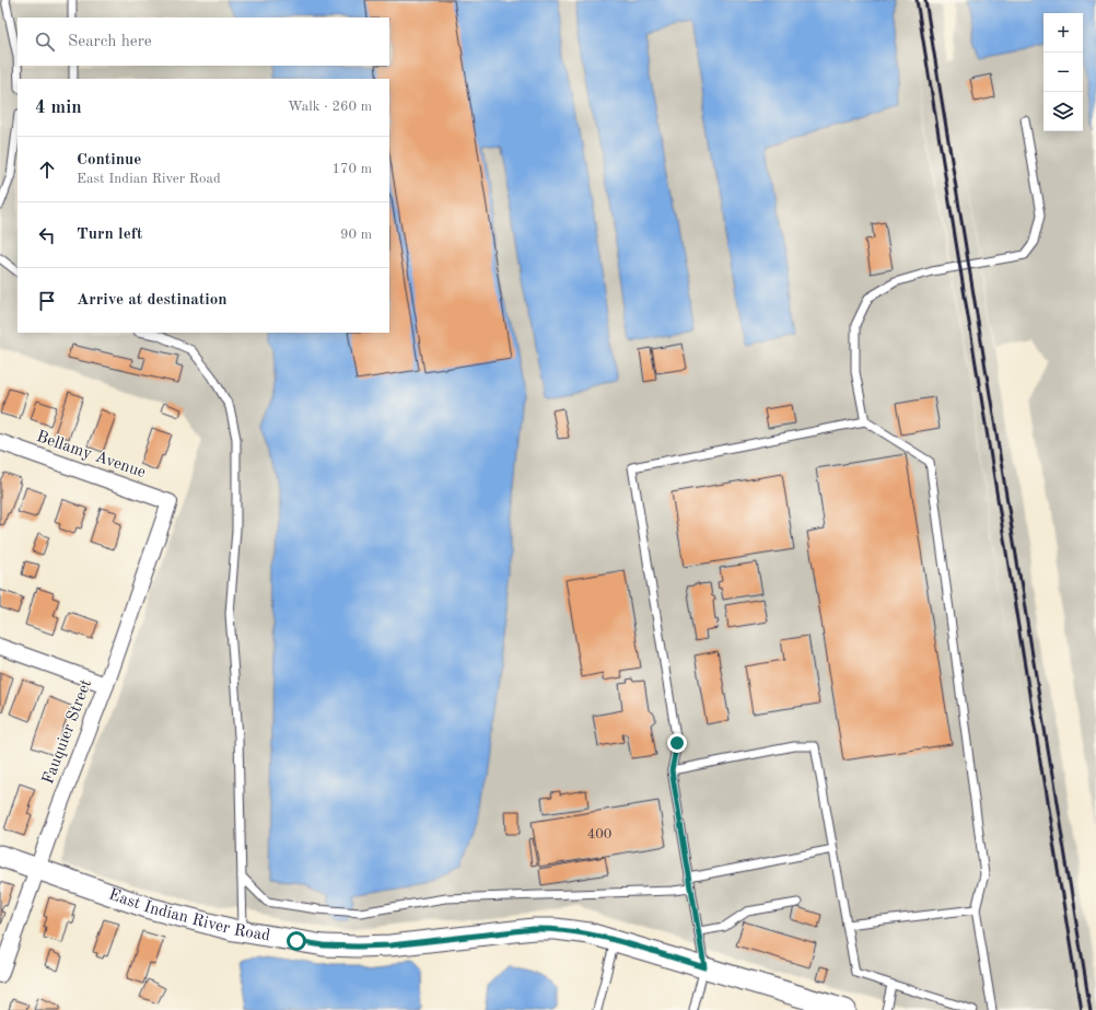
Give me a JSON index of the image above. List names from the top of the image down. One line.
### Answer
{"streets":{"street":["Bellamy Avenue","Fauquier Street","East Indian River Road"]},"crossings":[["Bellamy Avenue","Fauquier Street"],["Fauquier Street","East Indian River Road"]],"house_numbers":["400"],"page":{"map_buttons":["+","−"],"search":"Search here","heading":["4 min","Walk · 260 m"],"list":[["Continue","East Indian River Road","170 m"],["Turn left","90 m"],"Arrive at destination"]}}
